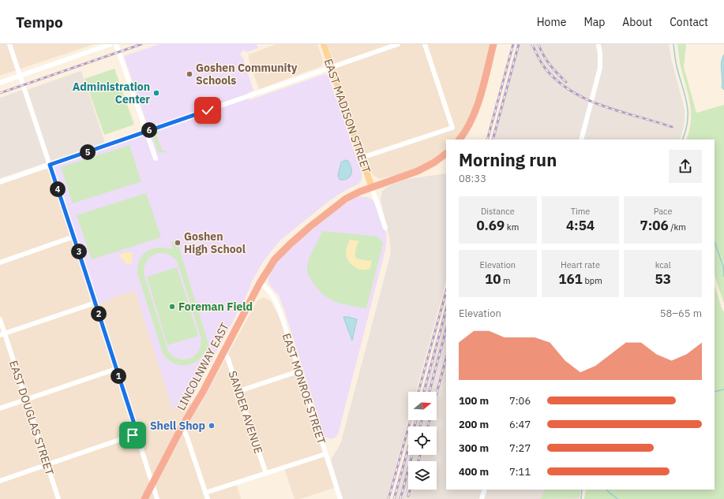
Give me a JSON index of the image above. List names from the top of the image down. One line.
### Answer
{"streets":{"highway":["LINCOLNWAY EAST"],"main road":["EAST MADISON STREET"],"street":["EAST MONROE STREET","SANDER AVENUE","EAST DOUGLAS STREET"]},"crossings":[["EAST MADISON STREET","LINCOLNWAY EAST"],["LINCOLNWAY EAST","EAST MONROE STREET"],["LINCOLNWAY EAST","SANDER AVENUE"]],"places":["Goshen Community Schools","Administration Center","Goshen High School","Foreman Field","Shell Shop"],"north":"right","page":{"header":"Tempo","nav":["Home","Map","About","Contact"],"pins":["6","5","4","3","2","1"],"heading":["Morning run","08:33"],"stats":[["Distance","0.69 km"],["Time","4:54"],["Pace","7:06 /km"],["Elevation","10 m"],["Heart rate","161 bpm"],["kcal","53"]],"chart":["Elevation","58–65 m"],"list":[{"name":"100 m","note":"7:06"},{"name":"200 m","note":"6:47"},{"name":"300 m","note":"7:27"},{"name":"400 m","note":"7:11"}]}}
